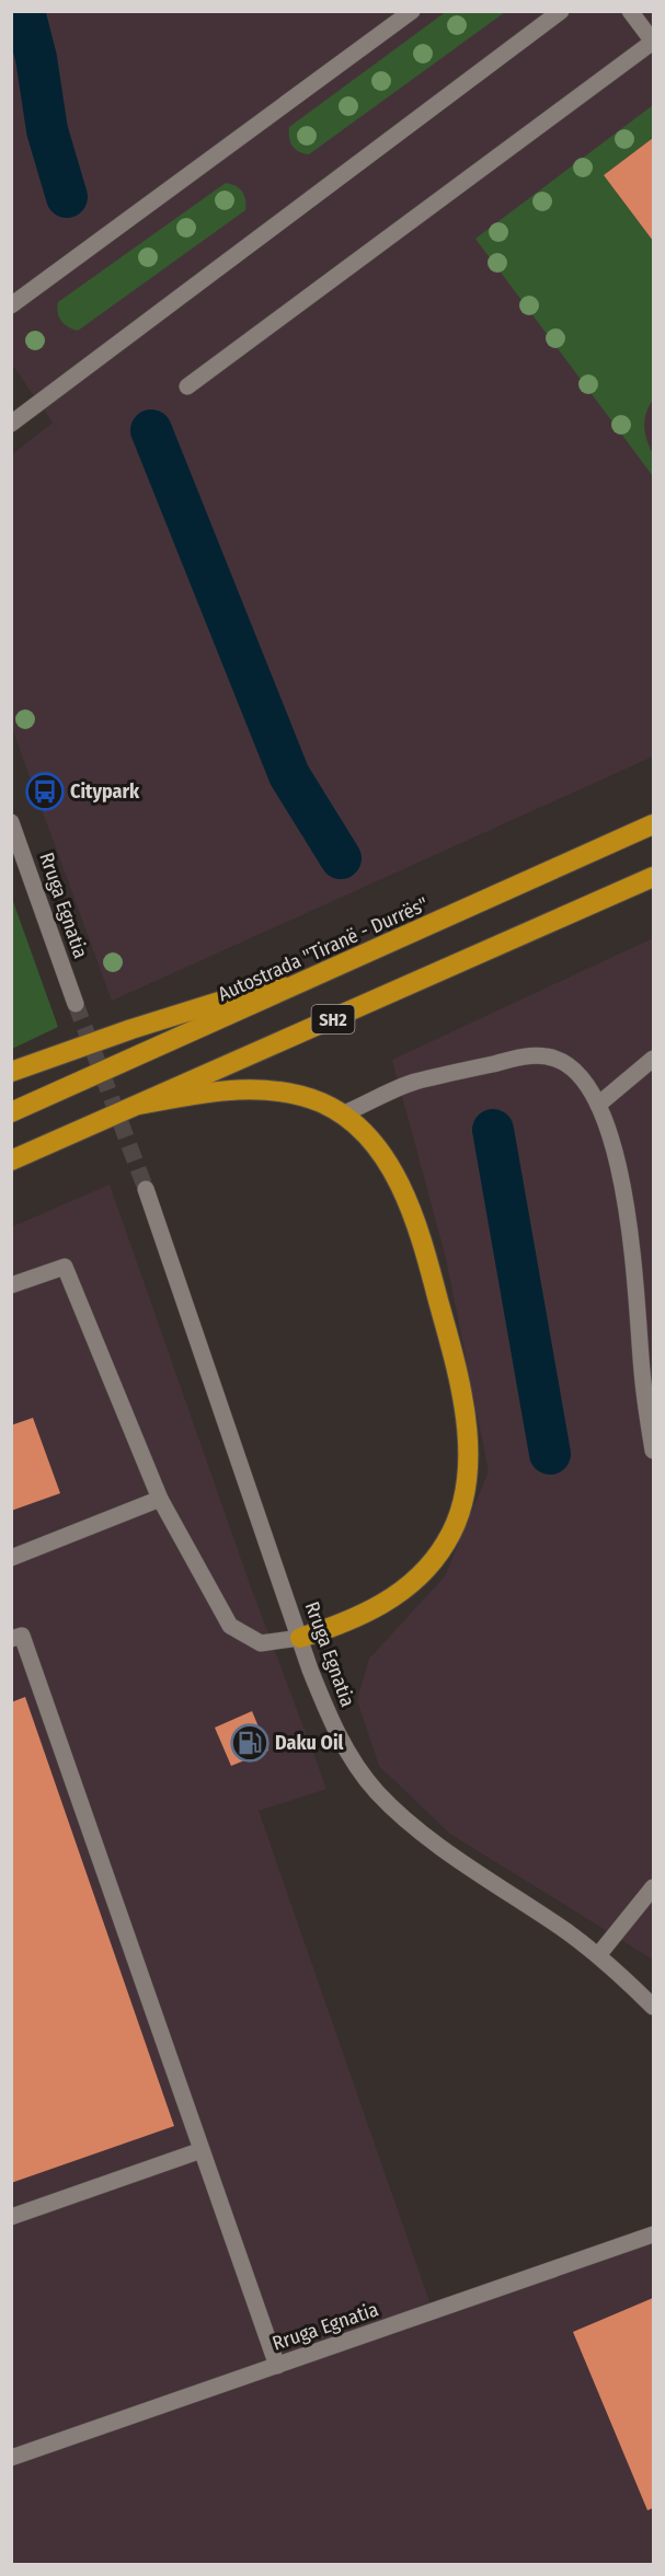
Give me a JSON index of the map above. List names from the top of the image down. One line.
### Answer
{"streets":{"highway":["Autostrada \"Tiranë - Durrës\"","SH2"],"main road":["Rruga Egnatia"]},"places":{"bus stop":["Citypark"],"fuel station":["Daku Oil"]}}
